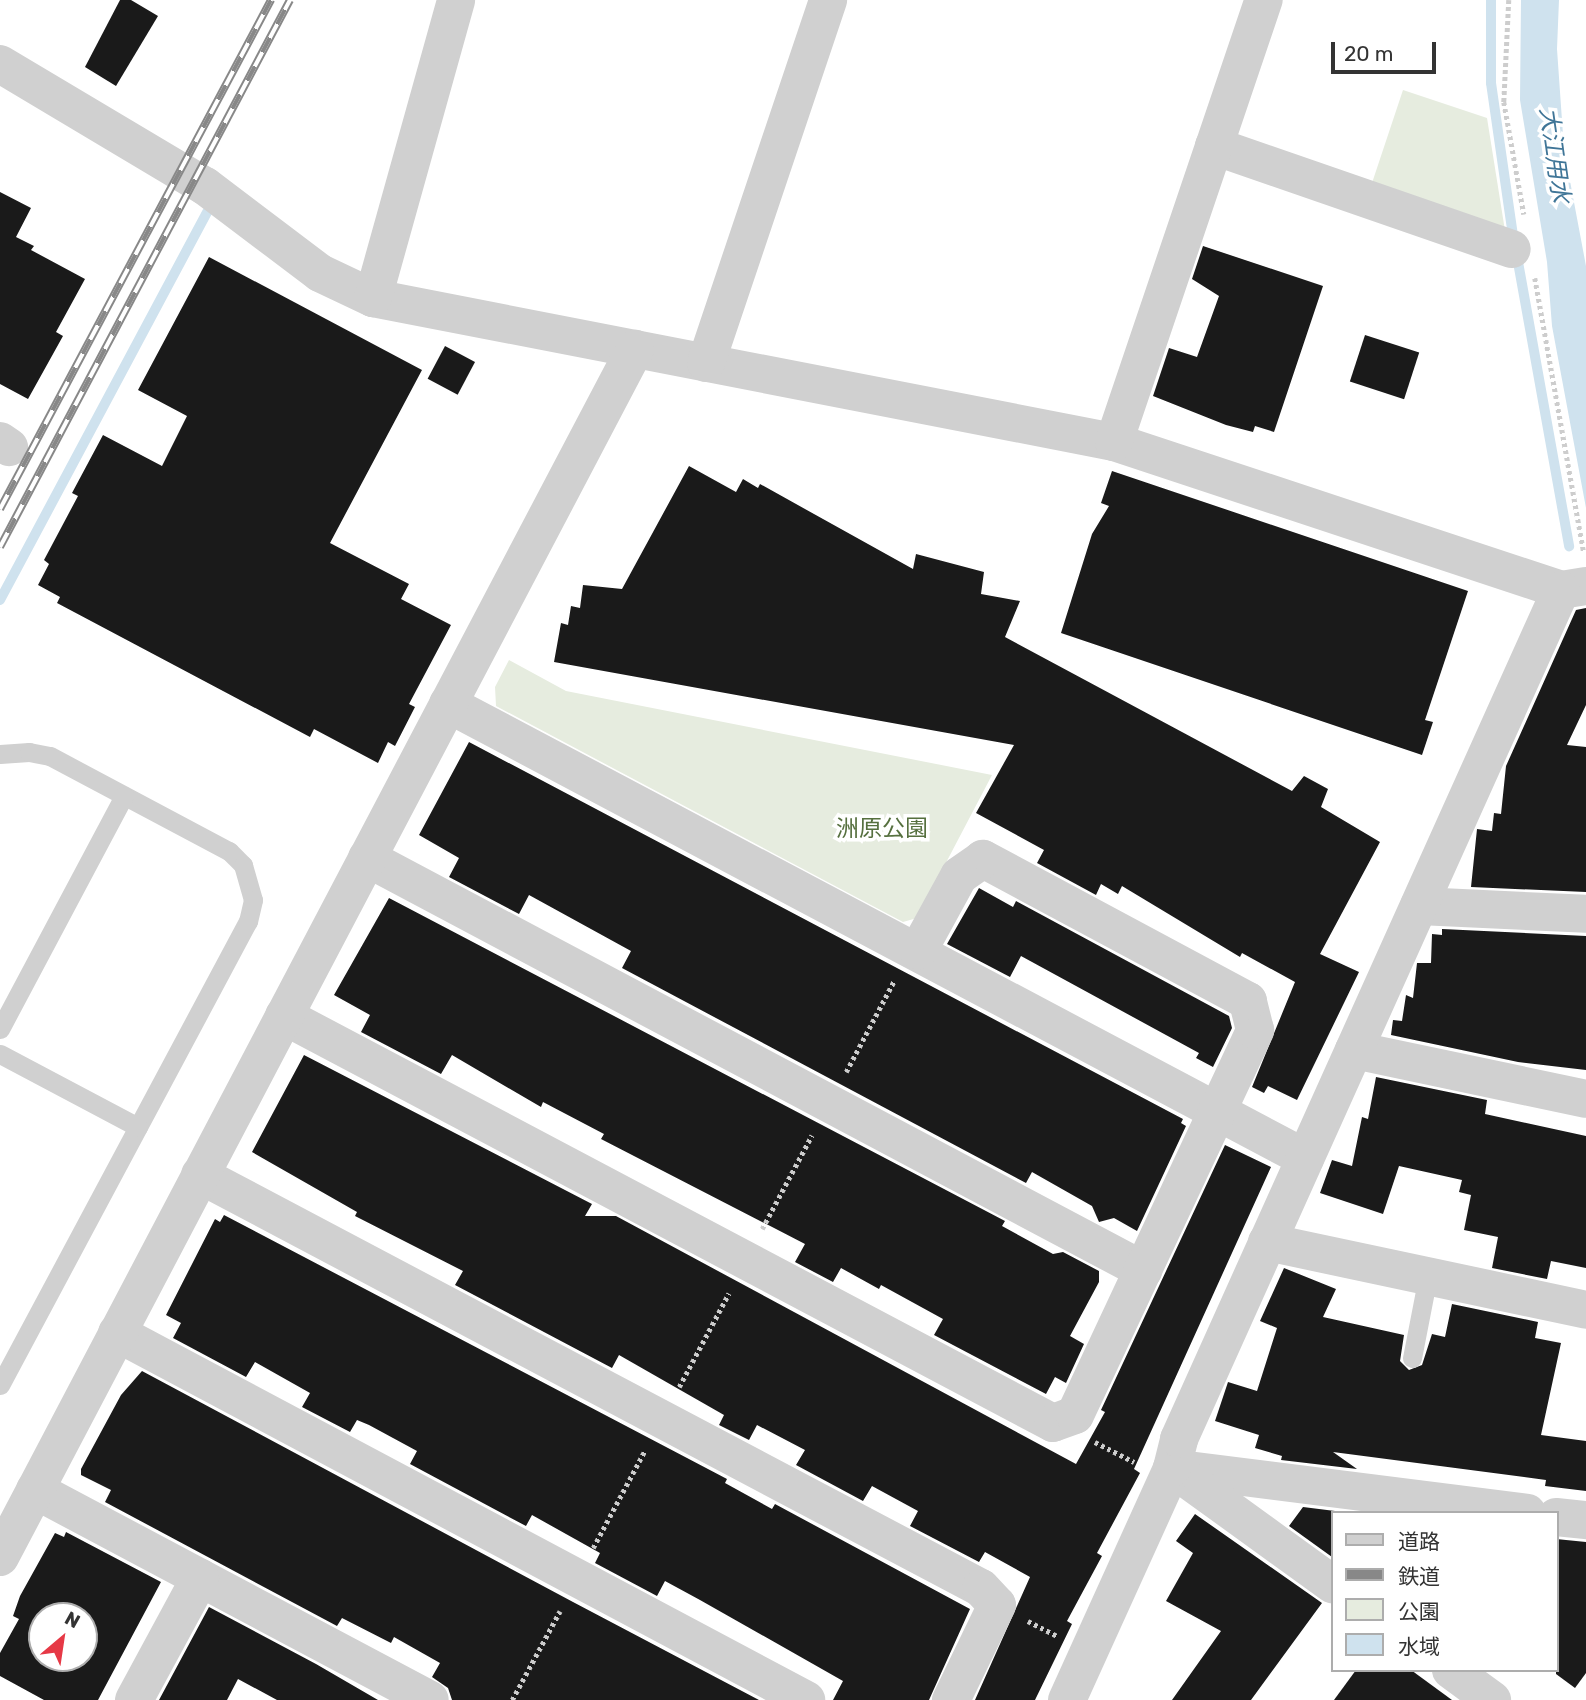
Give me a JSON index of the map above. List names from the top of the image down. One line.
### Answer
{"water":["大江用水"],"parks":["洲原公園"],"legend":["道路","鉄道","公園","水域"],"scale_bar":"20 m","north":"top right"}
